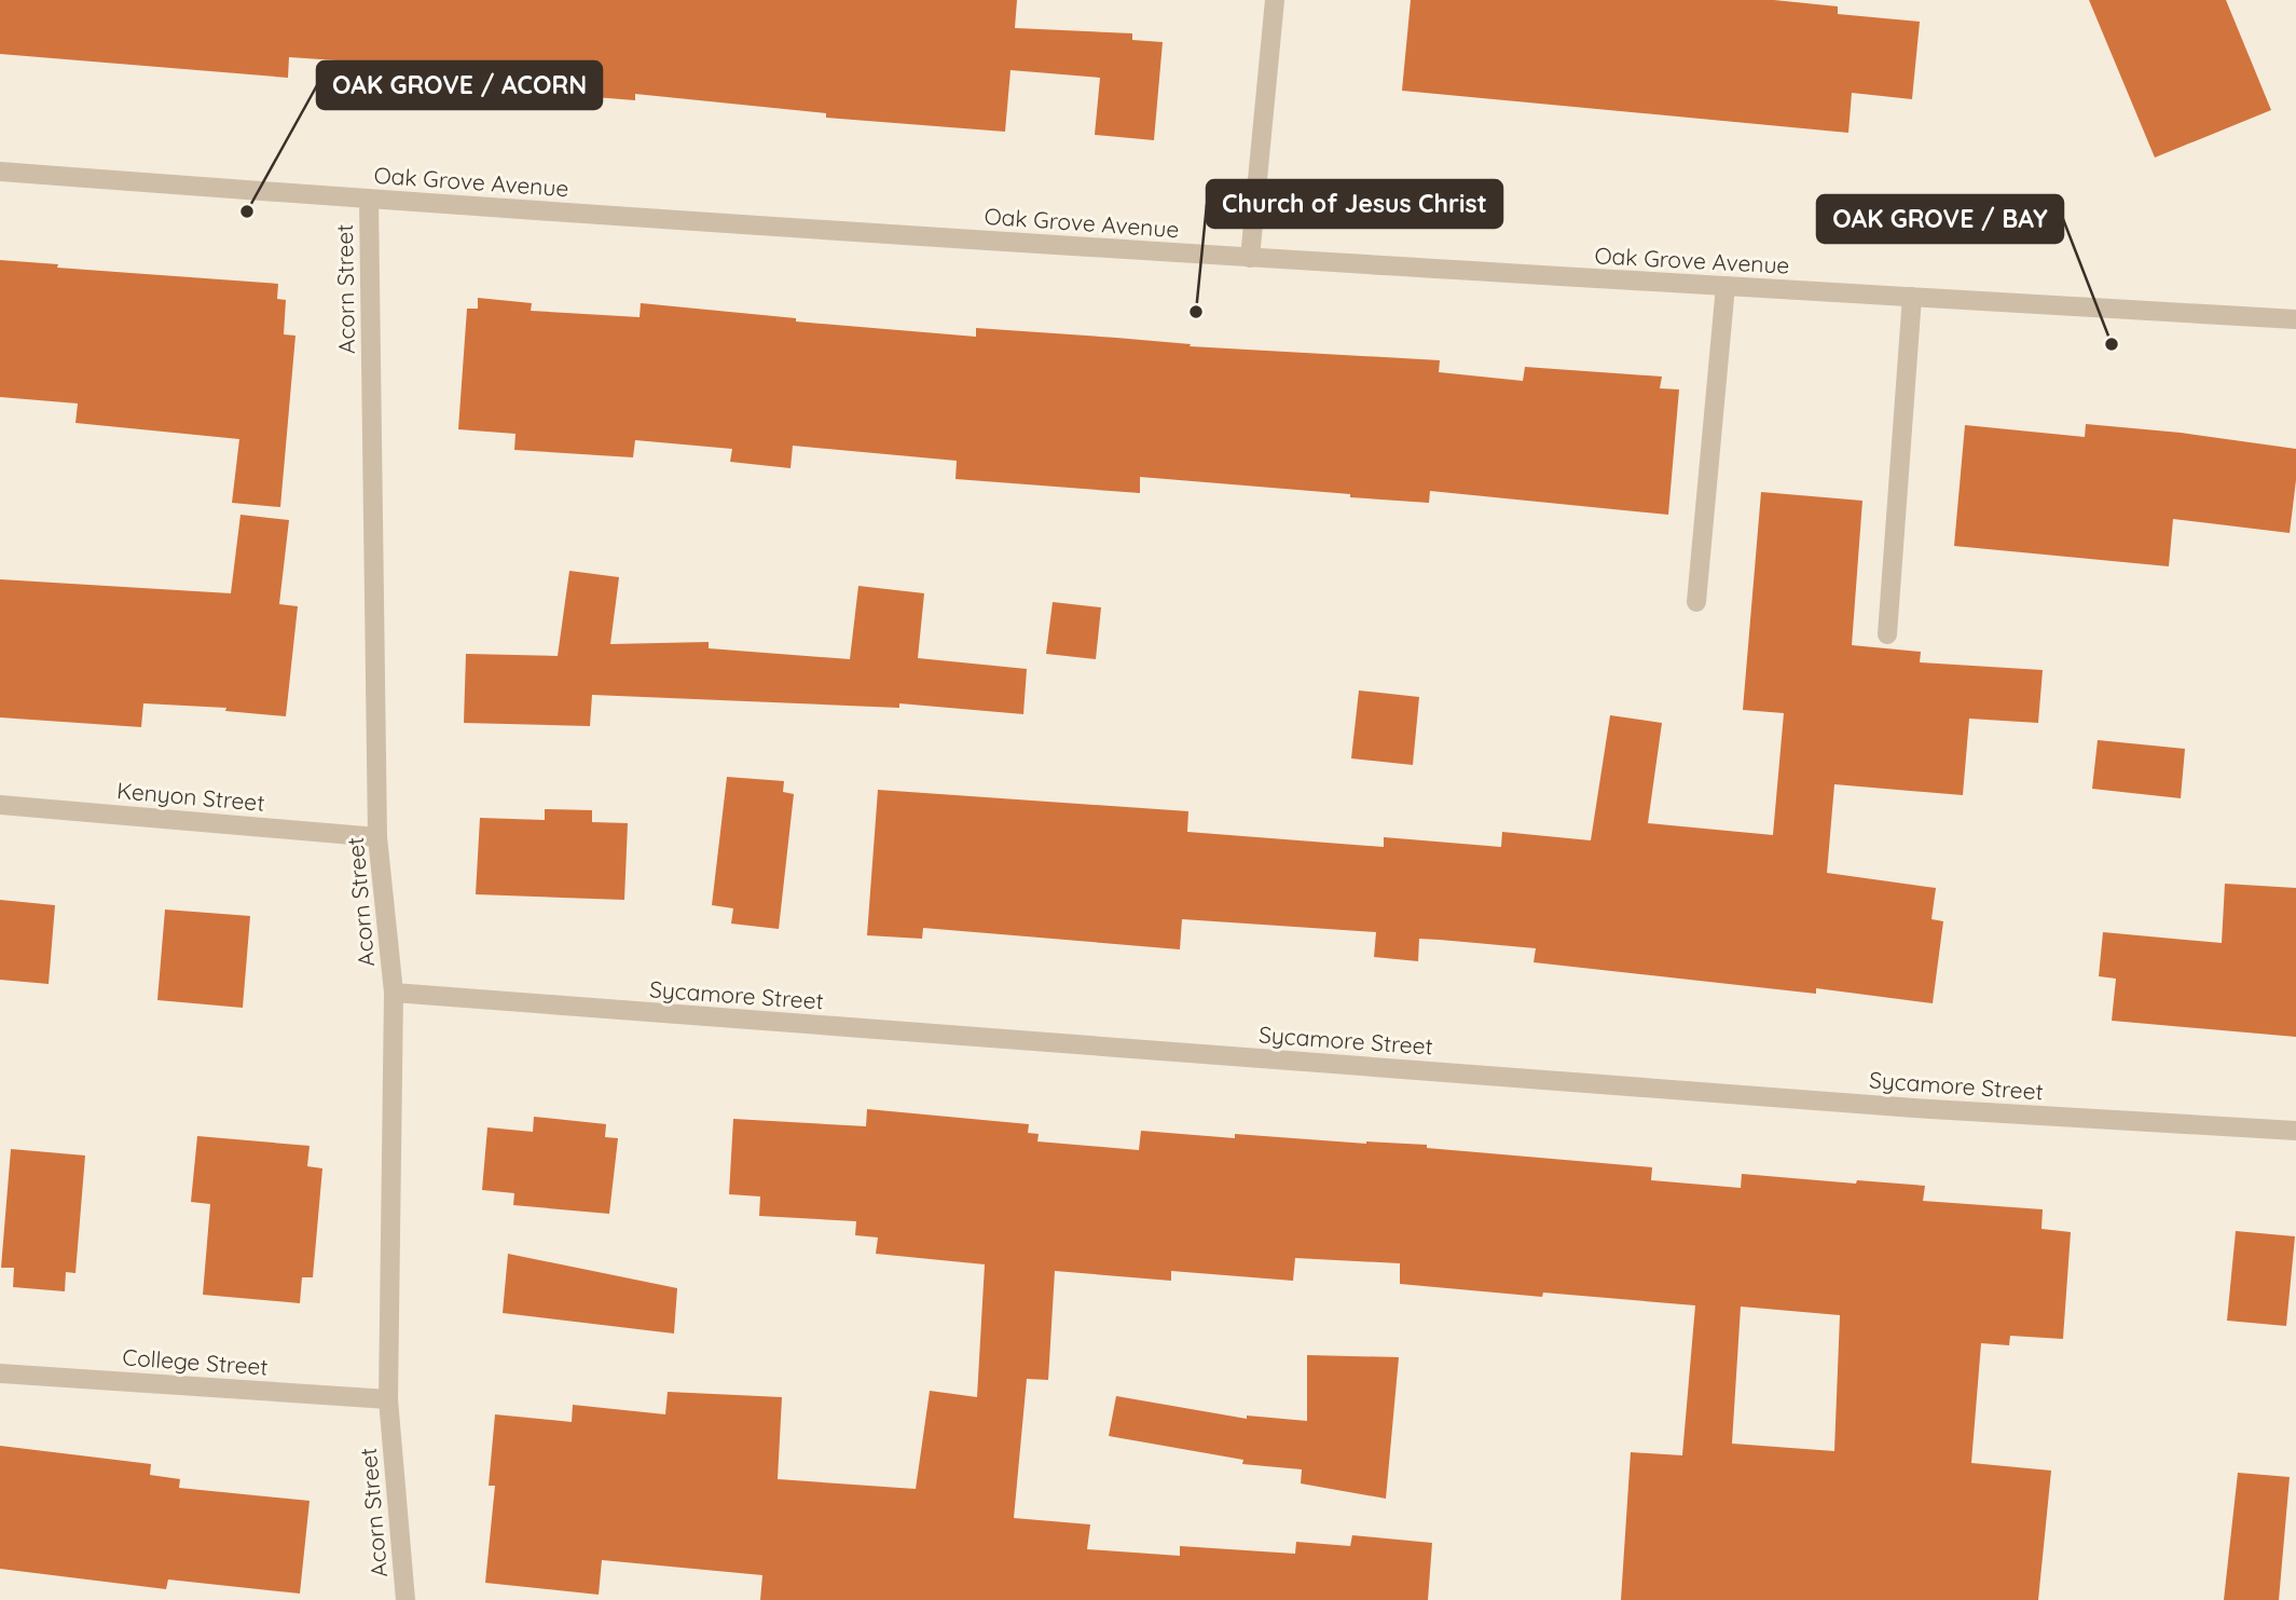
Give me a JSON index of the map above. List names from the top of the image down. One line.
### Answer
{"streets":{"street":["Oak Grove Avenue","Acorn Street","Kenyon Street","Sycamore Street","College Street"]},"crossings":[["Oak Grove Avenue","Acorn Street"],["Acorn Street","Kenyon Street"],["Acorn Street","Sycamore Street"],["Acorn Street","College Street"]],"places":["OAK GROVE / ACORN","Church of Jesus Christ","OAK GROVE / BAY"]}
